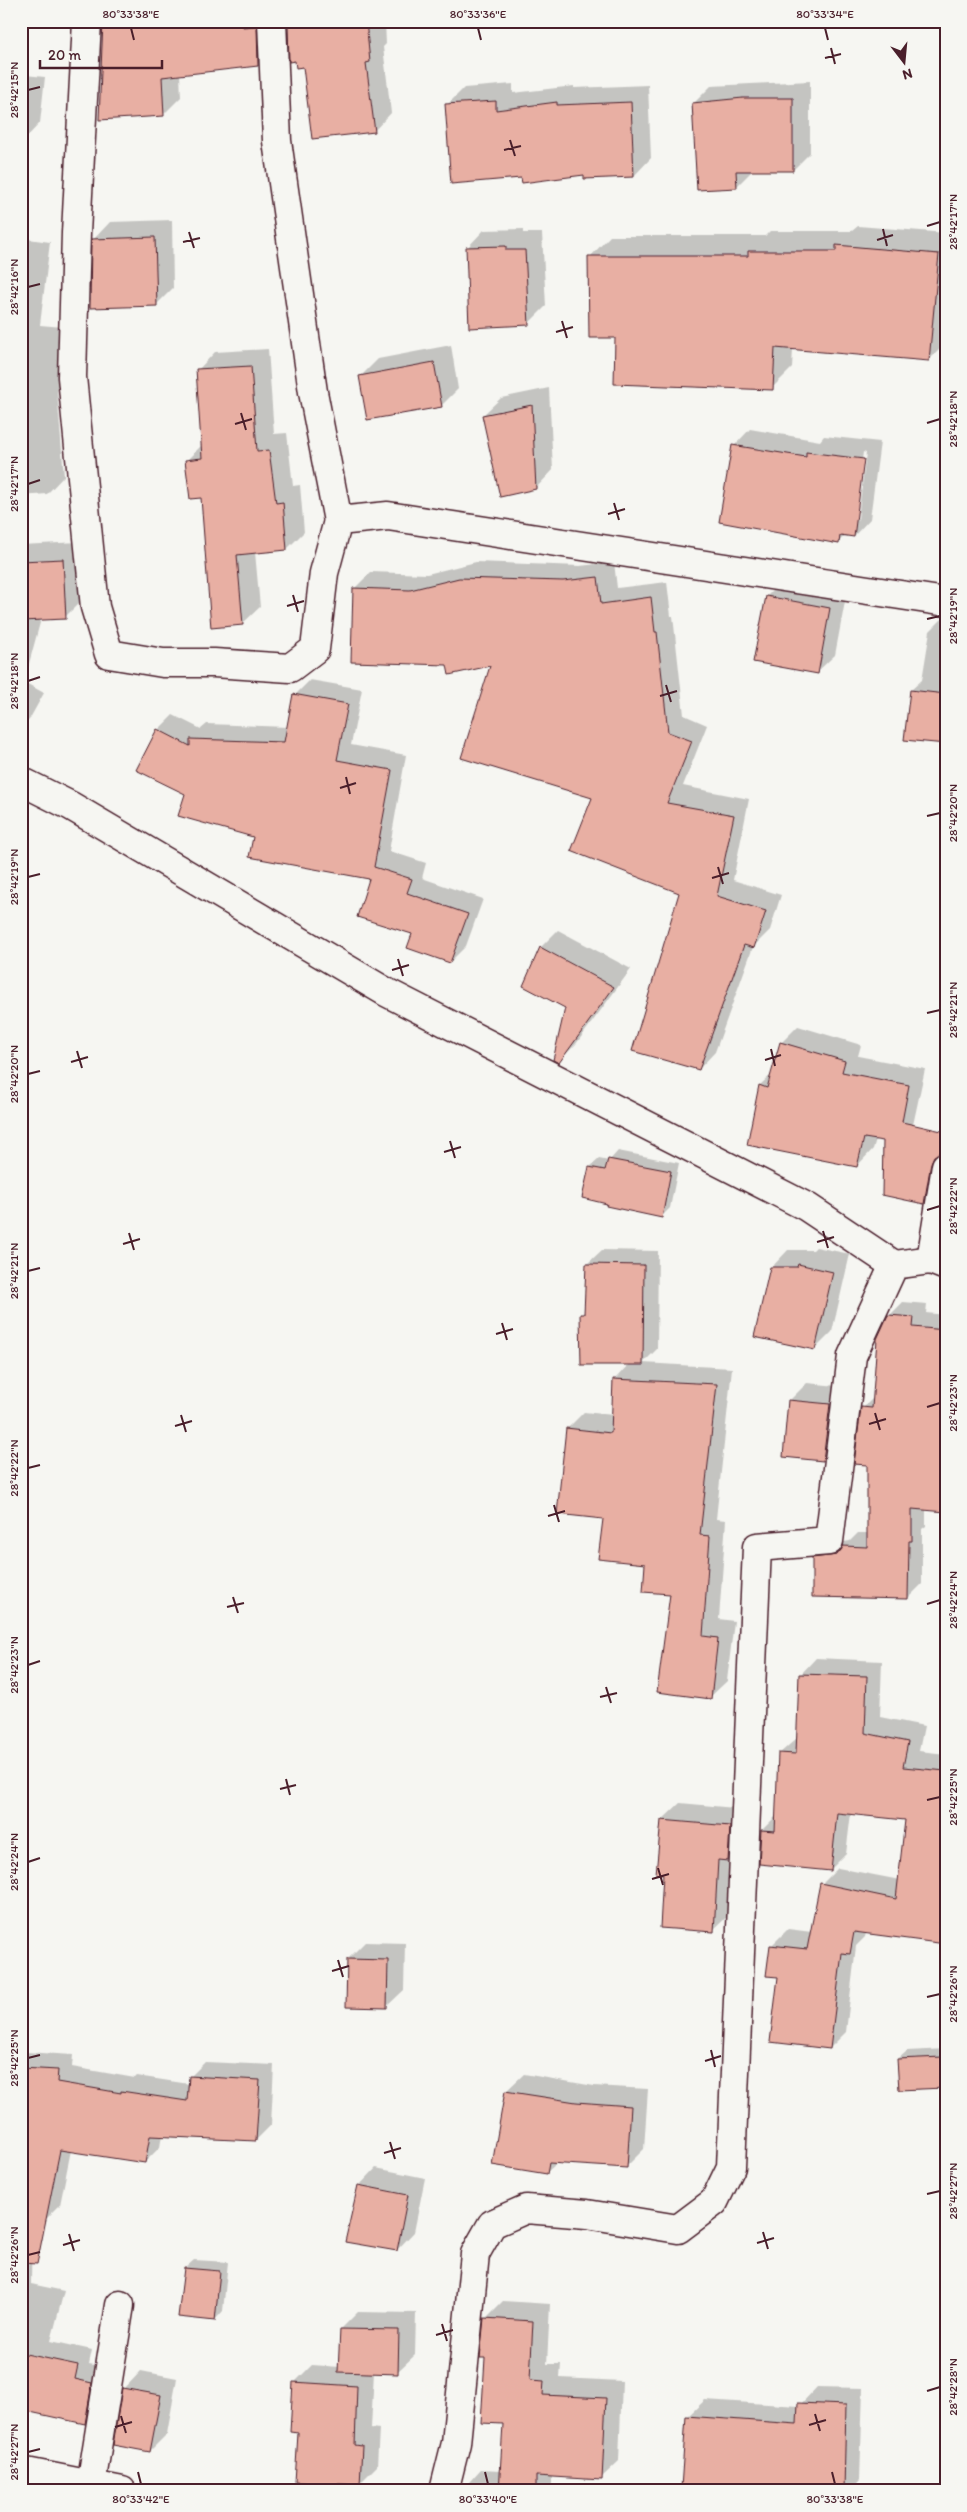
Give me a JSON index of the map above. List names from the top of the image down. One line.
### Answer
{"scale_bar":"20 m","north":"bottom","coordinates":["80°33'38\"E","80°33'36\"E","80°33'34\"E","28°42'15\"N","28°42'17\"N","28°42'16\"N","28°42'18\"N","28°42'19\"N","28°42'20\"N","28°42'21\"N","28°42'22\"N","28°42'23\"N","28°42'24\"N","28°42'25\"N","28°42'26\"N","28°42'27\"N","28°42'28\"N","80°33'42\"E","80°33'40\"E"]}
